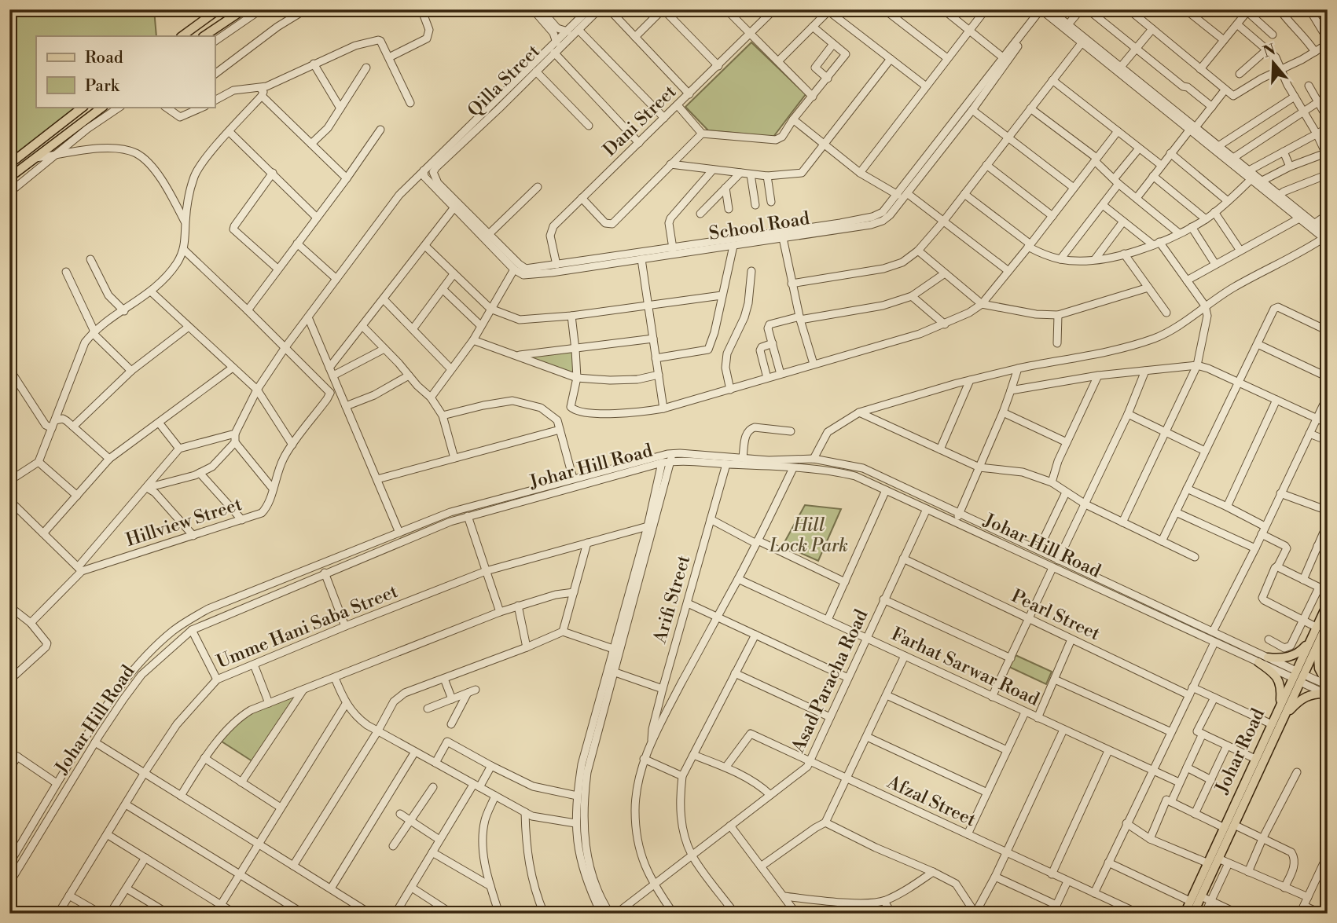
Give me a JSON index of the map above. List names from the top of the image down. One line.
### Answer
{"streets":{"main road":["Johar Road"],"street":["Qilla Street","Dani Street","School Road","Johar Hill Road","Hillview Street","Arifi Street","Pearl Street","Umme Hani Saba Street","Farhat Sarwar Road","Asad Paracha Road","Afzal Street"]},"crossings":[["Qilla Street","School Road"],["Dani Street","School Road"],["Johar Hill Road","Arifi Street"],["Johar Hill Road","Asad Paracha Road"],["Johar Hill Road","Johar Road"],["Pearl Street","Asad Paracha Road"],["Pearl Street","Johar Road"],["Farhat Sarwar Road","Asad Paracha Road"],["Asad Paracha Road","Afzal Street"]],"parks":["Hill Lock Park"],"legend":["Road","Park"],"north":"top"}
